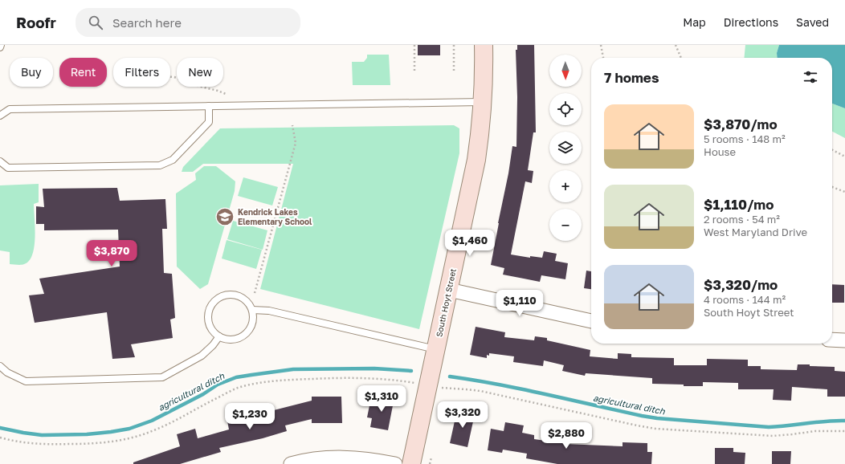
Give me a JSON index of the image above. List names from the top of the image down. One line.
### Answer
{"streets":{"street":["South Hoyt Street"]},"water":["agricultural ditch"],"places":{"school or university":["Kendrick Lakes Elementary School"]},"north":"bottom","page":{"header":"Roofr","search":"Search here","nav":["Map","Directions","Saved"],"map_buttons":["+","−"],"chip":["Buy","Rent","Filters","New"],"heading":"7 homes","list":[{"name":"$3,870/mo","note":"5 rooms · 148 m² · House"},{"name":"$1,110/mo","note":"2 rooms · 54 m² · West Maryland Drive"},{"name":"$3,320/mo","note":"4 rooms · 144 m² · South Hoyt Street"}],"price":["$1,460","$3,870","$1,110","$1,310","$3,320","$1,230","$2,880"]}}
